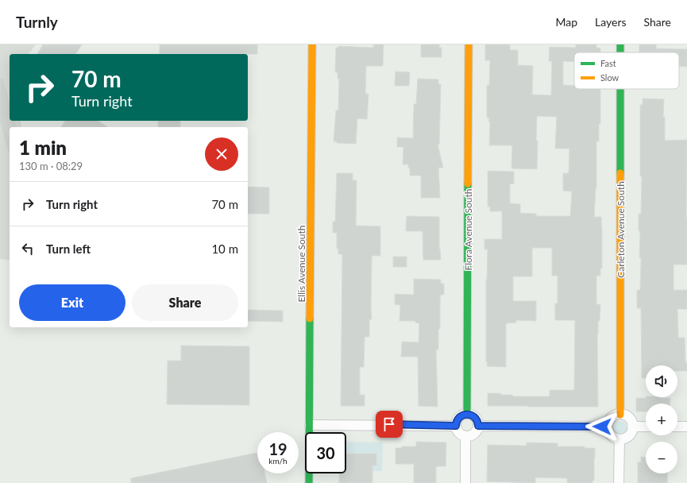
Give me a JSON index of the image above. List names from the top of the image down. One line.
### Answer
{"streets":{"street":["Flora Avenue South","Carleton Avenue South","Ellis Avenue South"]},"legend":["Fast","Slow"],"page":{"header":"Turnly","nav":["Map","Layers","Share"],"turn":["70 m","Turn right"],"heading":["1 min","130 m · 08:29"],"list":[{"name":"Turn right","value":"70 m"},{"name":"Turn left","value":"10 m"}],"buttons":["Exit","Share"],"map_buttons":["+","−"],"speed":"19 km/h","limit":"30"}}
